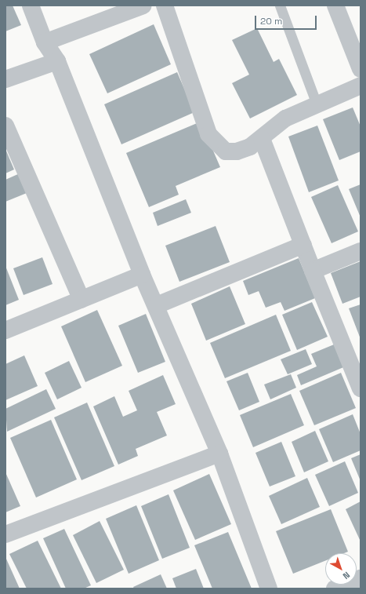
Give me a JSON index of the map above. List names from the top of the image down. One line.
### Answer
{"scale_bar":"20 m","north":"bottom right"}
